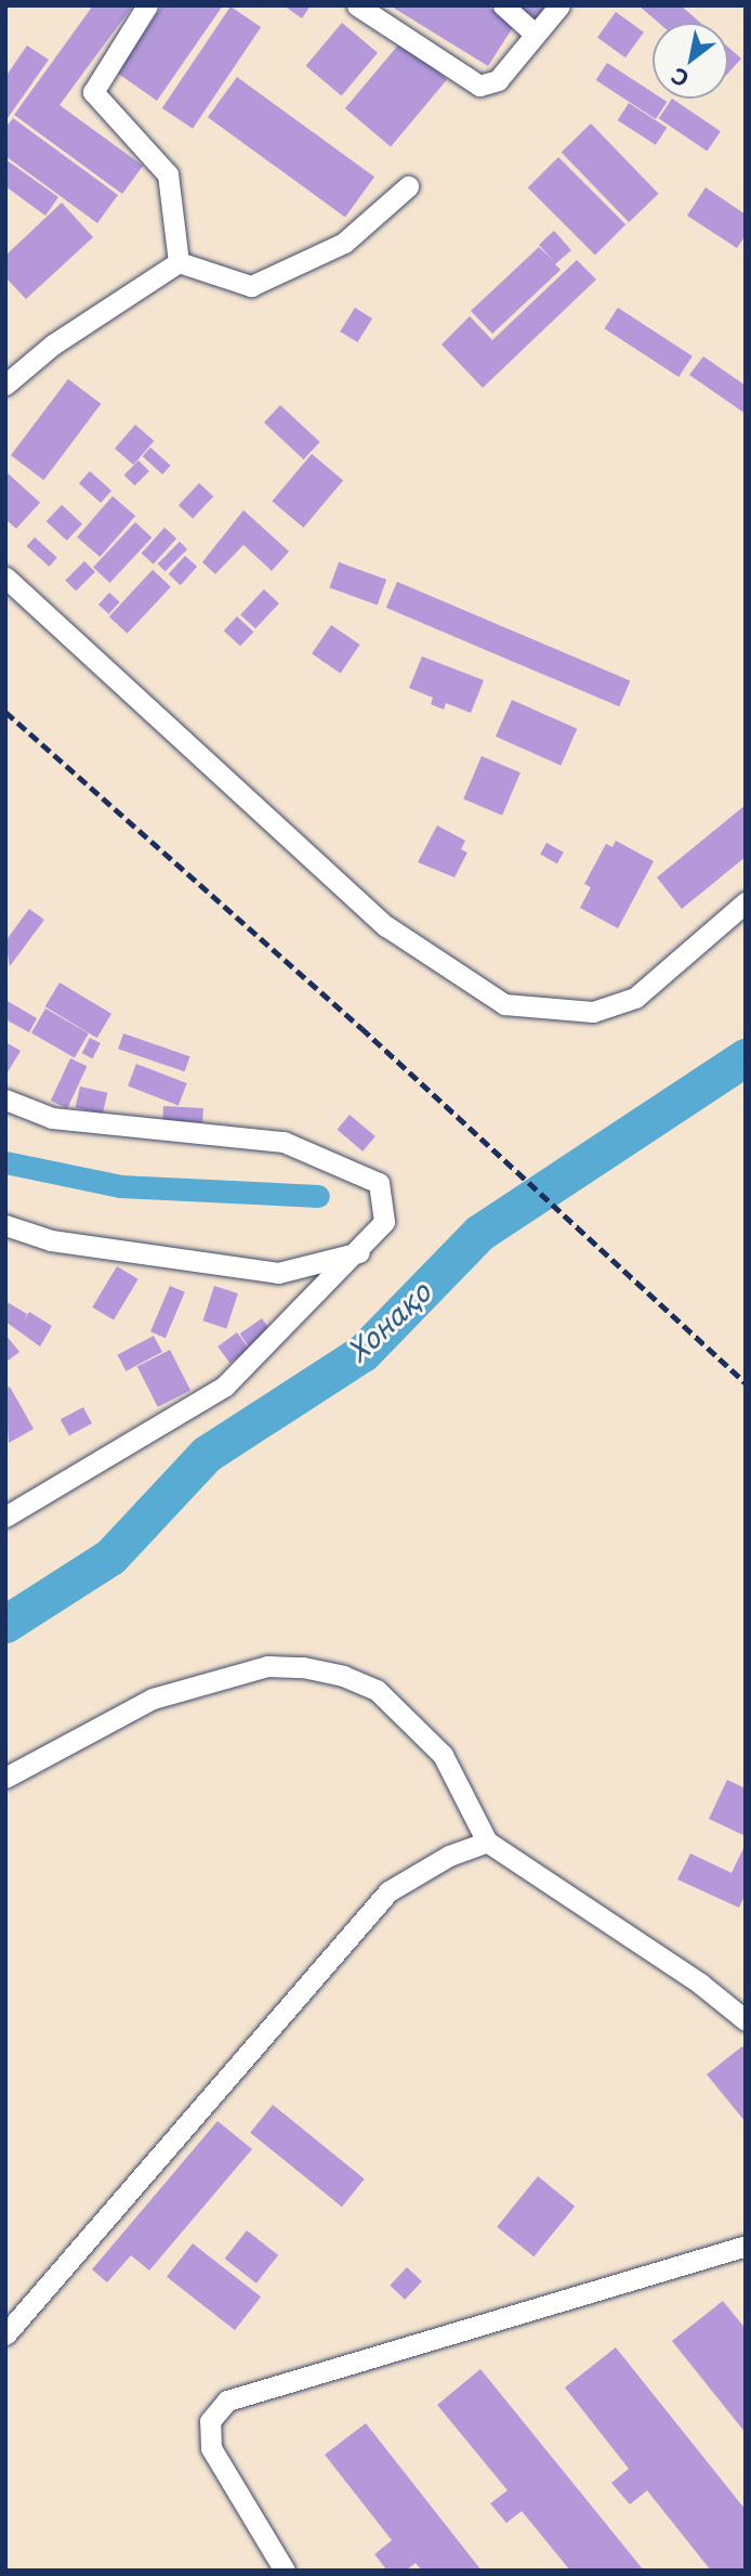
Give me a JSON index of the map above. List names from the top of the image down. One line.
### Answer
{"water":["Хонақо"],"north":"bottom left"}
